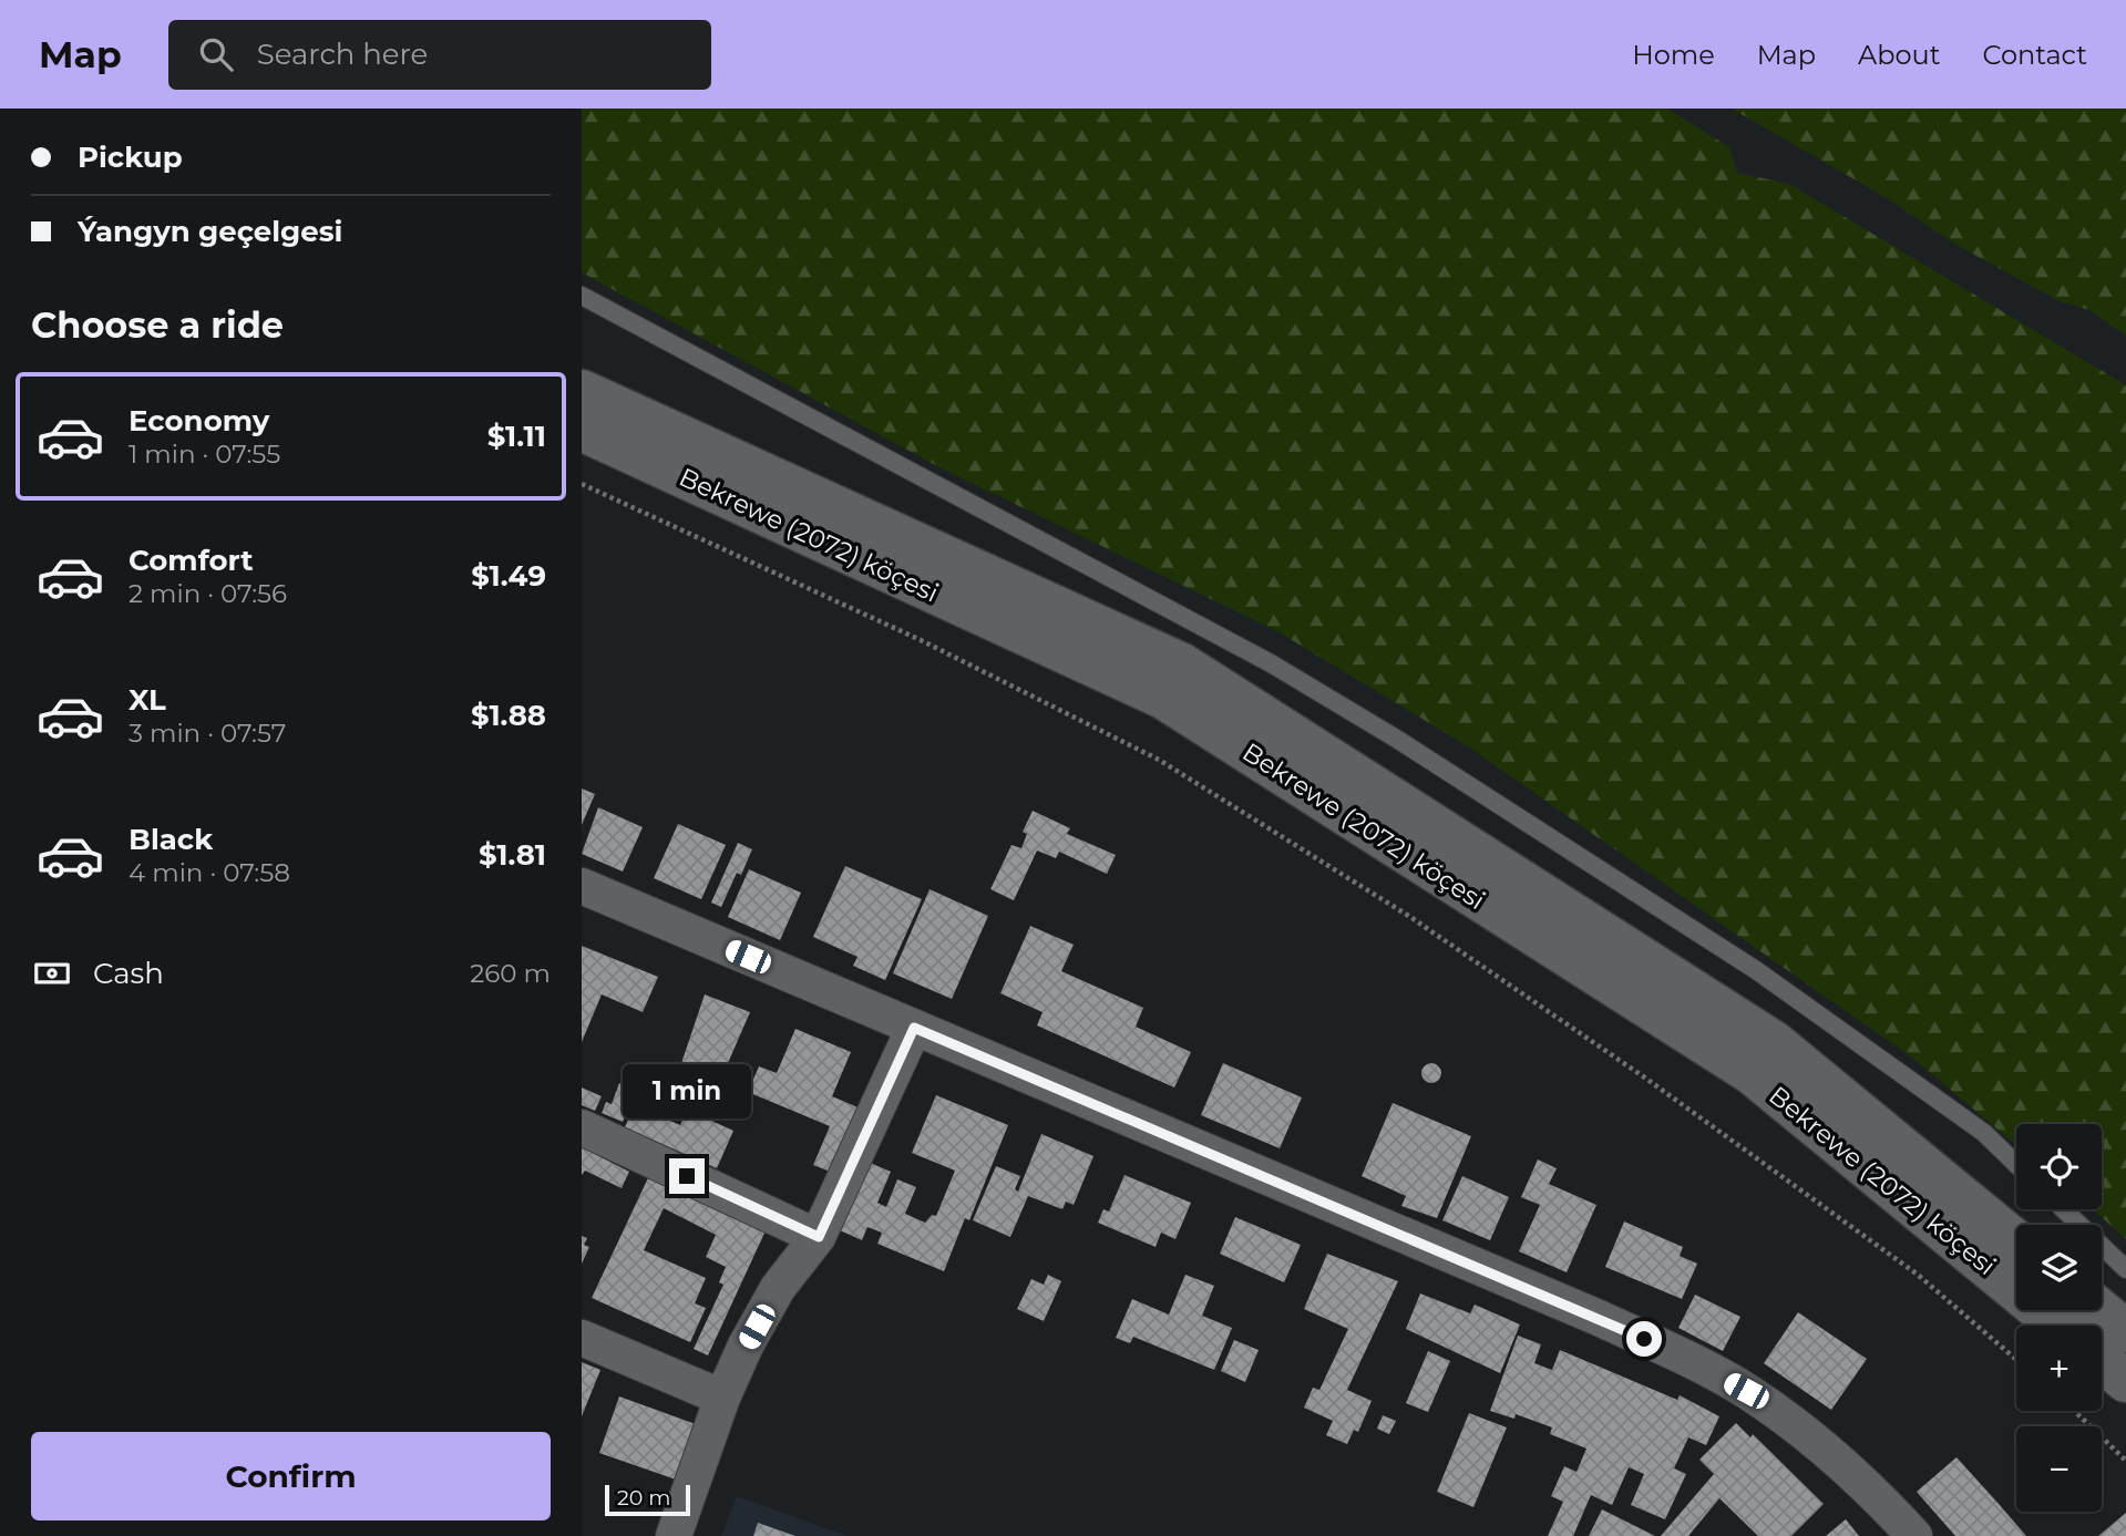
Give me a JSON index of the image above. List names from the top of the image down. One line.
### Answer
{"streets":{"main road":["Bekrewe (2072) köçesi"]},"scale_bar":"20 m","page":{"header":"Map","search":"Search here","nav":["Home","Map","About","Contact"],"banner":["Pickup","Ýangyn geçelgesi"],"heading":"Choose a ride","list":[{"name":"Economy","note":"1 min · 07:55","value":"$1.11"},{"name":"Comfort","note":"2 min · 07:56","value":"$1.49"},{"name":"XL","note":"3 min · 07:57","value":"$1.88"},{"name":"Black","note":"4 min · 07:58","value":"$1.81"}],"pay":["Cash","260 m"],"bubble":"1 min","map_buttons":["+","−"],"buttons":"Confirm","scale":"20 m"}}
